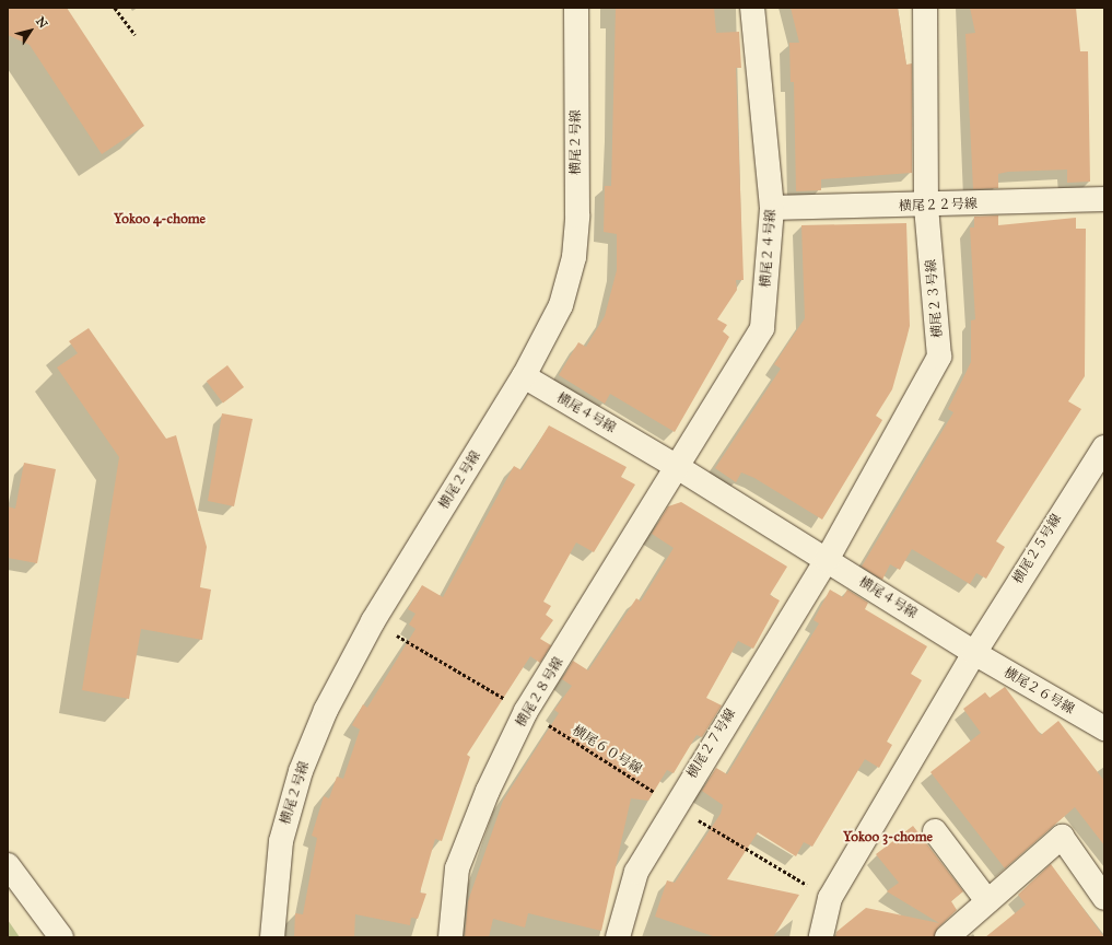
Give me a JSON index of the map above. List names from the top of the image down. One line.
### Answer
{"streets":{"street":["横尾２号線","横尾２２号線","横尾２４号線","横尾２３号線","横尾４号線","横尾２５号線","横尾２６号線","横尾２８号線","横尾２７号線"],"path":["横尾６０号線"]},"crossings":[["横尾２号線","横尾４号線"],["横尾２号線","横尾６０号線"],["横尾２２号線","横尾２４号線"],["横尾２２号線","横尾２３号線"],["横尾２４号線","横尾４号線"],["横尾２４号線","横尾２８号線"],["横尾２３号線","横尾４号線"],["横尾２３号線","横尾２７号線"],["横尾４号線","横尾２５号線"],["横尾４号線","横尾２６号線"],["横尾４号線","横尾２８号線"],["横尾４号線","横尾２７号線"],["横尾２５号線","横尾２６号線"],["横尾２８号線","横尾６０号線"],["横尾２７号線","横尾６０号線"]],"districts":["Yokoo 4-chome","Yokoo 3-chome"],"north":"top right"}
